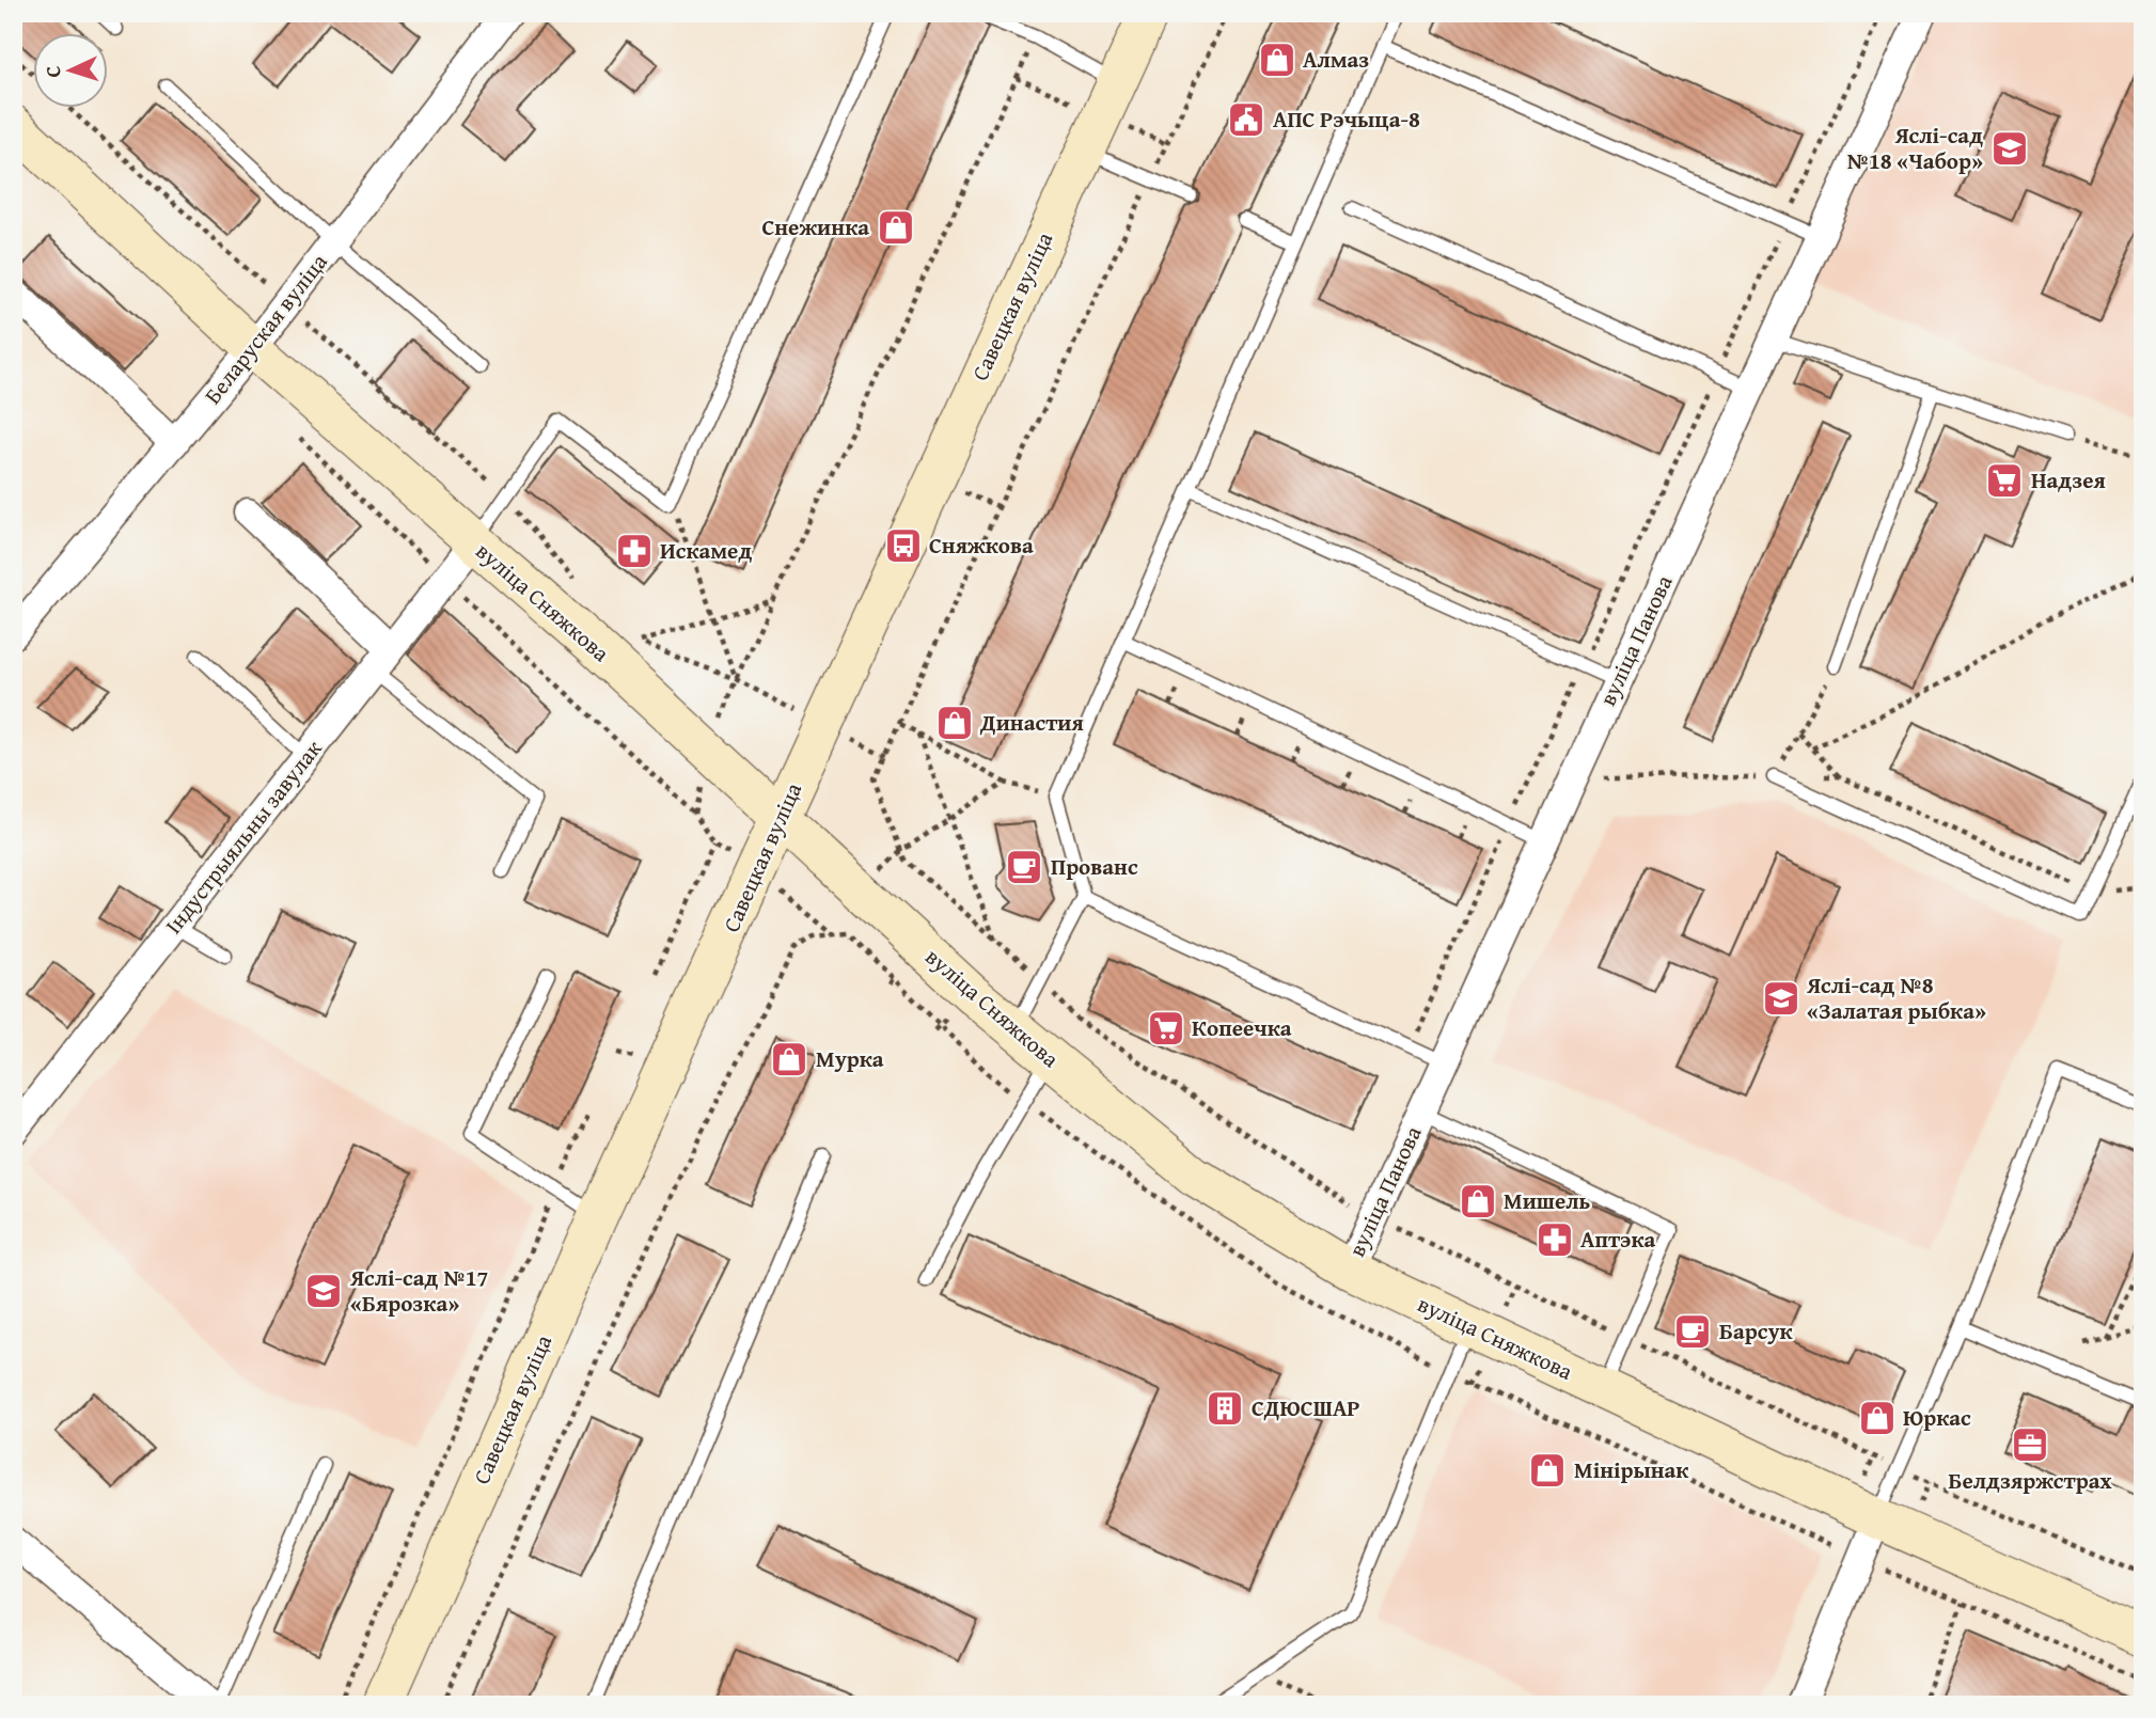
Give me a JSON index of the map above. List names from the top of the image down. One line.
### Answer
{"streets":{"street":["Савецкая вуліца","Беларуская вуліца","вуліца Сняжкова","вуліца Панова","Індустрыяльны завулак"]},"crossings":[["Савецкая вуліца","вуліца Сняжкова"],["Беларуская вуліца","вуліца Сняжкова"],["вуліца Сняжкова","вуліца Панова"],["вуліца Сняжкова","Індустрыяльны завулак"]],"places":{"shop":["Алмаз","Снежинка","Династия","Мурка","Мишель","Юркас","Мінірынак"],"public building":["АПС Рэчыца-8"],"school or university":["Яслі-сад №18 «Чабор»","Яслі-сад №8 «Залатая рыбка»","Яслі-сад №17 «Бярозка»"],"supermarket":["Надзея","Копеечка"],"bus stop":["Сняжкова"],"pharmacy":["Искамед","Аптэка"],"cafe":["Прованс","Барсук"],"building":["СДЮСШАР"],"office":["Белдзяржстрах"]},"north":"left"}
